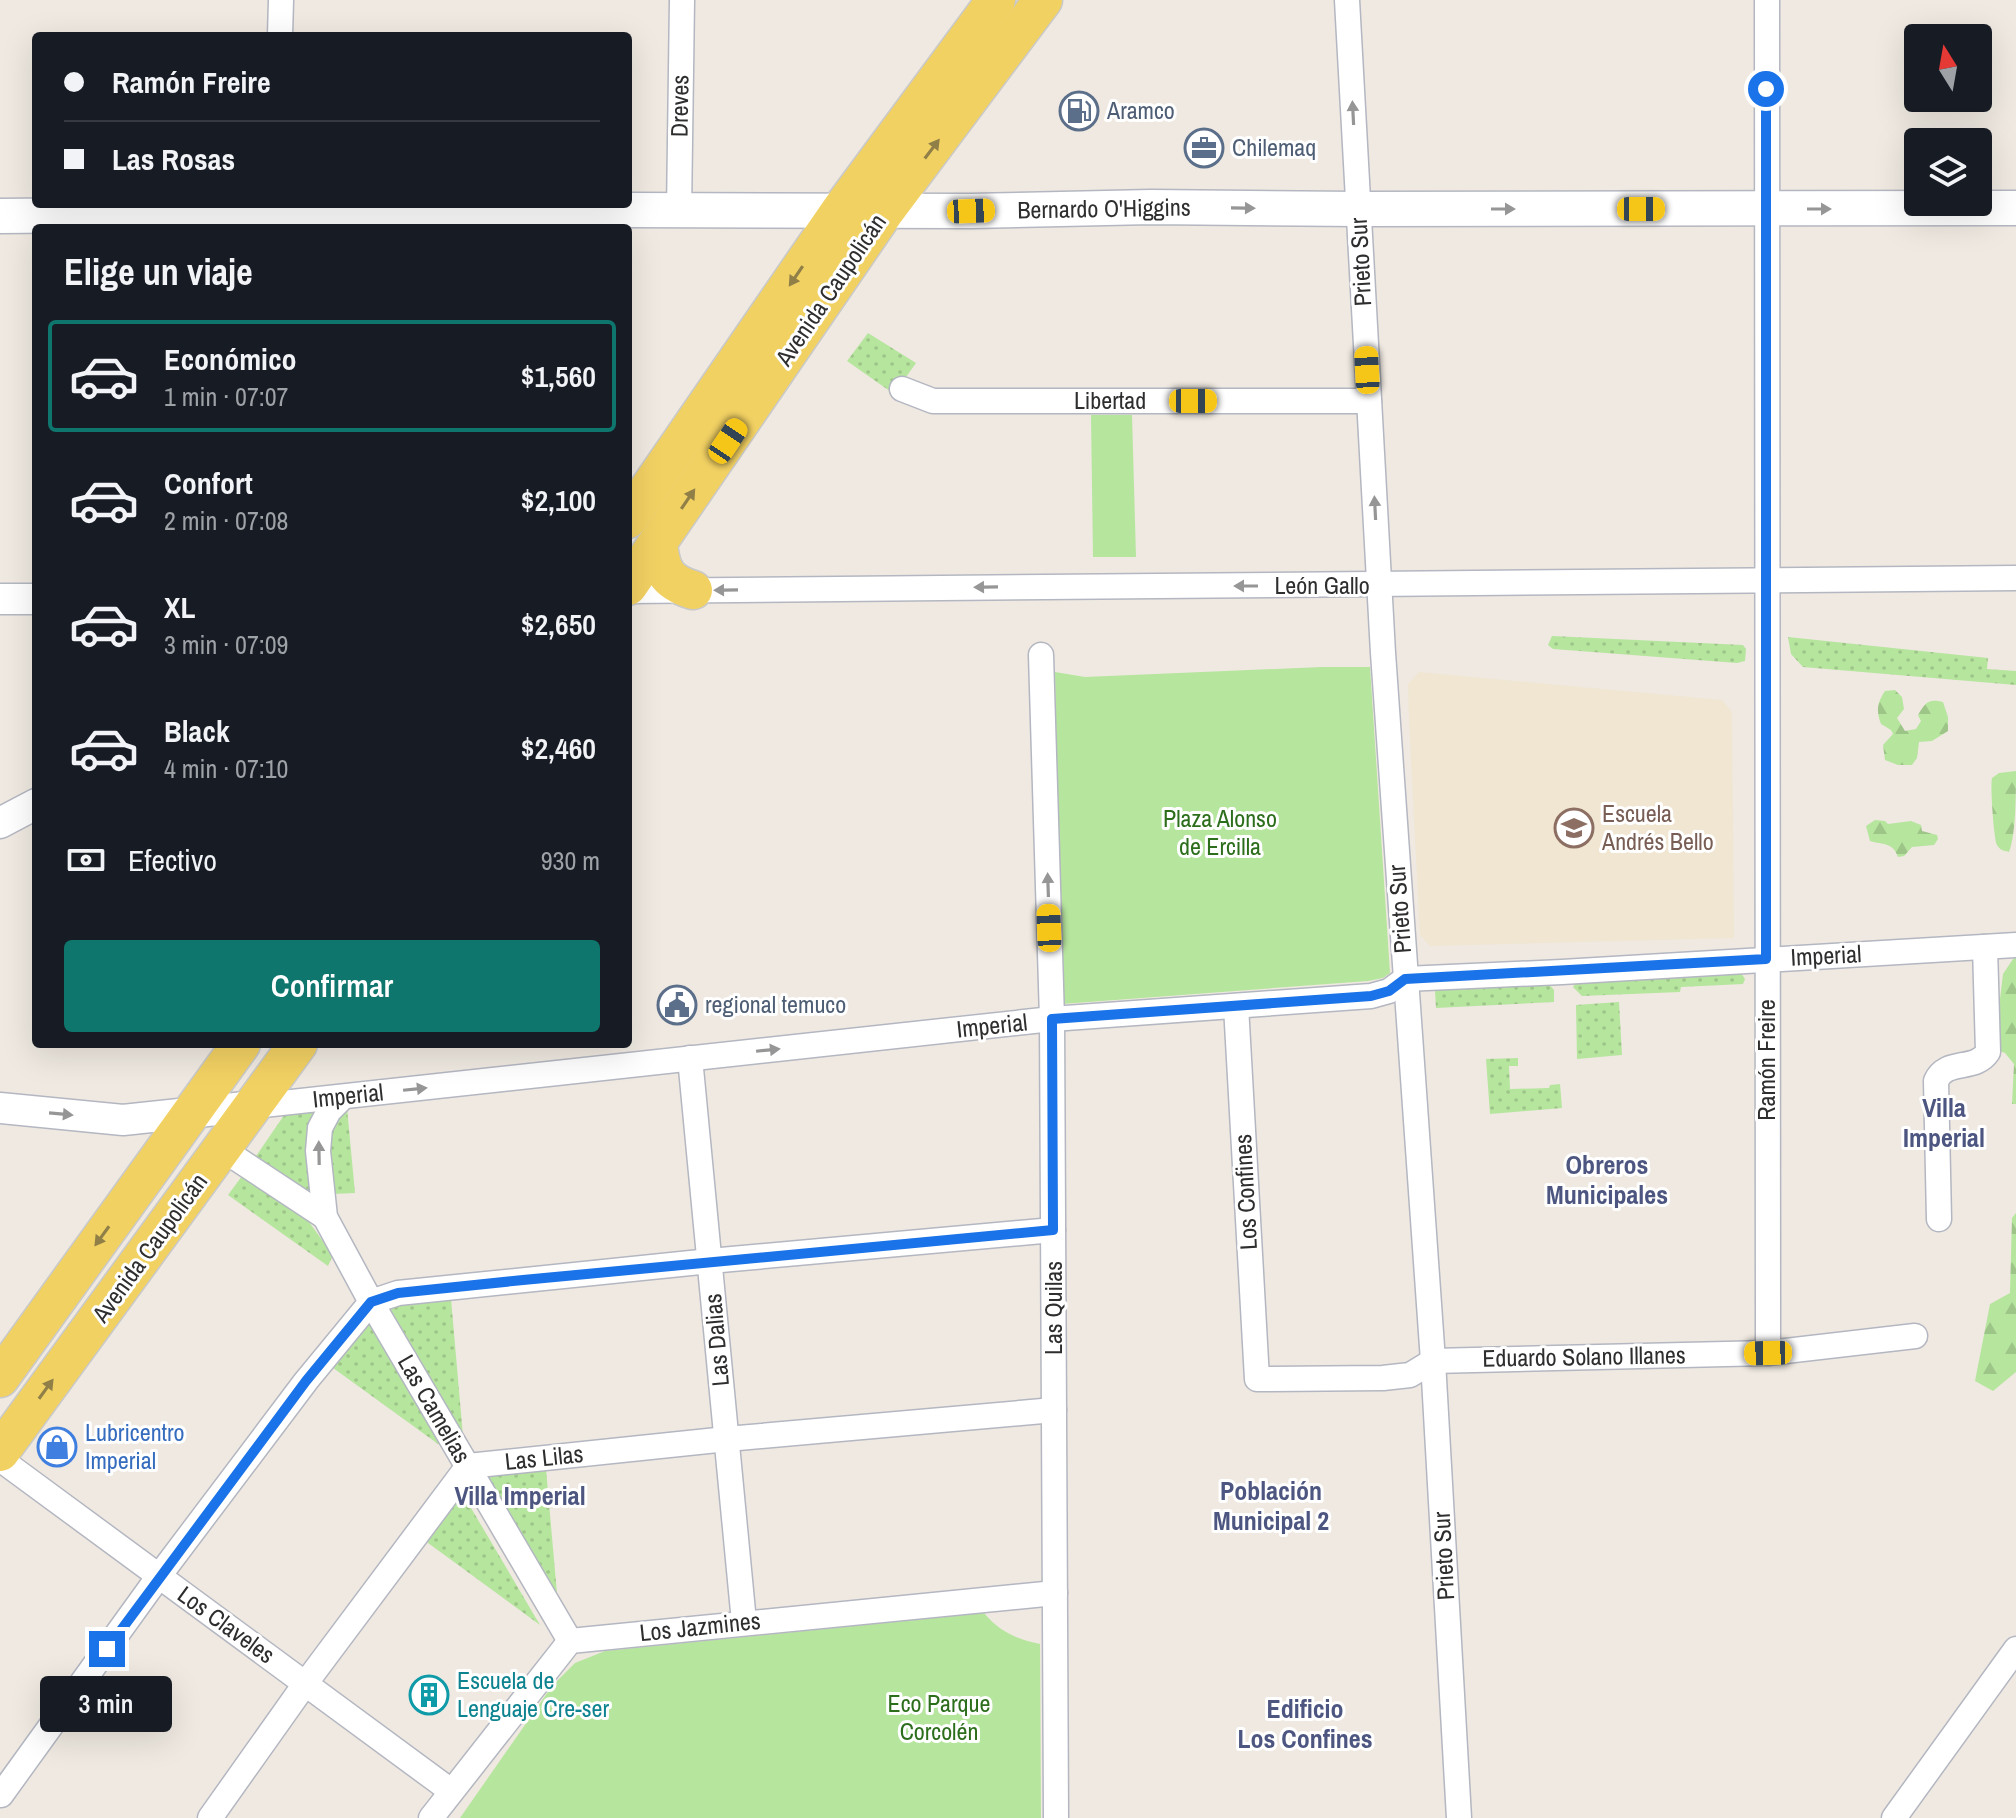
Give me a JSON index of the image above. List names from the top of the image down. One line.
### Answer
{"streets":{"main road":["Bernardo O'Higgins","Avenida Caupolicán"],"street":["Dreves","Prieto Sur","Libertad","León Gallo","Imperial","Ramón Freire","Los Confines","Las Quilas","Las Dalias","Eduardo Solano Illanes","Las Camelias","Las Lilas","Los Claveles","Los Jazmines"]},"crossings":[["Dreves","Bernardo O'Higgins"],["Bernardo O'Higgins","Prieto Sur"],["Bernardo O'Higgins","Avenida Caupolicán"],["Bernardo O'Higgins","Ramón Freire"],["Prieto Sur","Libertad"],["Prieto Sur","León Gallo"],["Prieto Sur","Imperial"],["Prieto Sur","Eduardo Solano Illanes"],["Avenida Caupolicán","Imperial"],["Avenida Caupolicán","Las Camelias"],["León Gallo","Ramón Freire"],["Imperial","Ramón Freire"],["Imperial","Los Confines"],["Imperial","Las Quilas"],["Imperial","Las Dalias"],["Imperial","Las Camelias"],["Ramón Freire","Eduardo Solano Illanes"],["Los Confines","Eduardo Solano Illanes"],["Las Quilas","Las Lilas"],["Las Quilas","Los Jazmines"],["Las Dalias","Las Lilas"],["Las Dalias","Los Jazmines"],["Las Camelias","Las Lilas"],["Las Camelias","Los Jazmines"]],"one_way":["Bernardo O'Higgins","León Gallo"],"districts":["Villa Imperial","Obreros Municipales","Población Municipal 2","Villa Imperial","Edificio Los Confines"],"parks":["Plaza Alonso de Ercilla","Eco Parque Corcolén"],"places":{"fuel station":["Aramco"],"office":["Chilemaq"],"school or university":["Escuela Andrés Bello"],"public building":["regional temuco"],"shop":["Lubricentro Imperial"],"building":["Escuela de Lenguaje Cre-ser"]},"north":"top","page":{"banner":["Ramón Freire","Las Rosas"],"heading":"Elige un viaje","list":[{"name":"Económico","note":"1 min · 07:07","value":"$1,560"},{"name":"Confort","note":"2 min · 07:08","value":"$2,100"},{"name":"XL","note":"3 min · 07:09","value":"$2,650"},{"name":"Black","note":"4 min · 07:10","value":"$2,460"}],"pay":["Efectivo","930 m"],"buttons":"Confirmar","bubble":"3 min"}}
